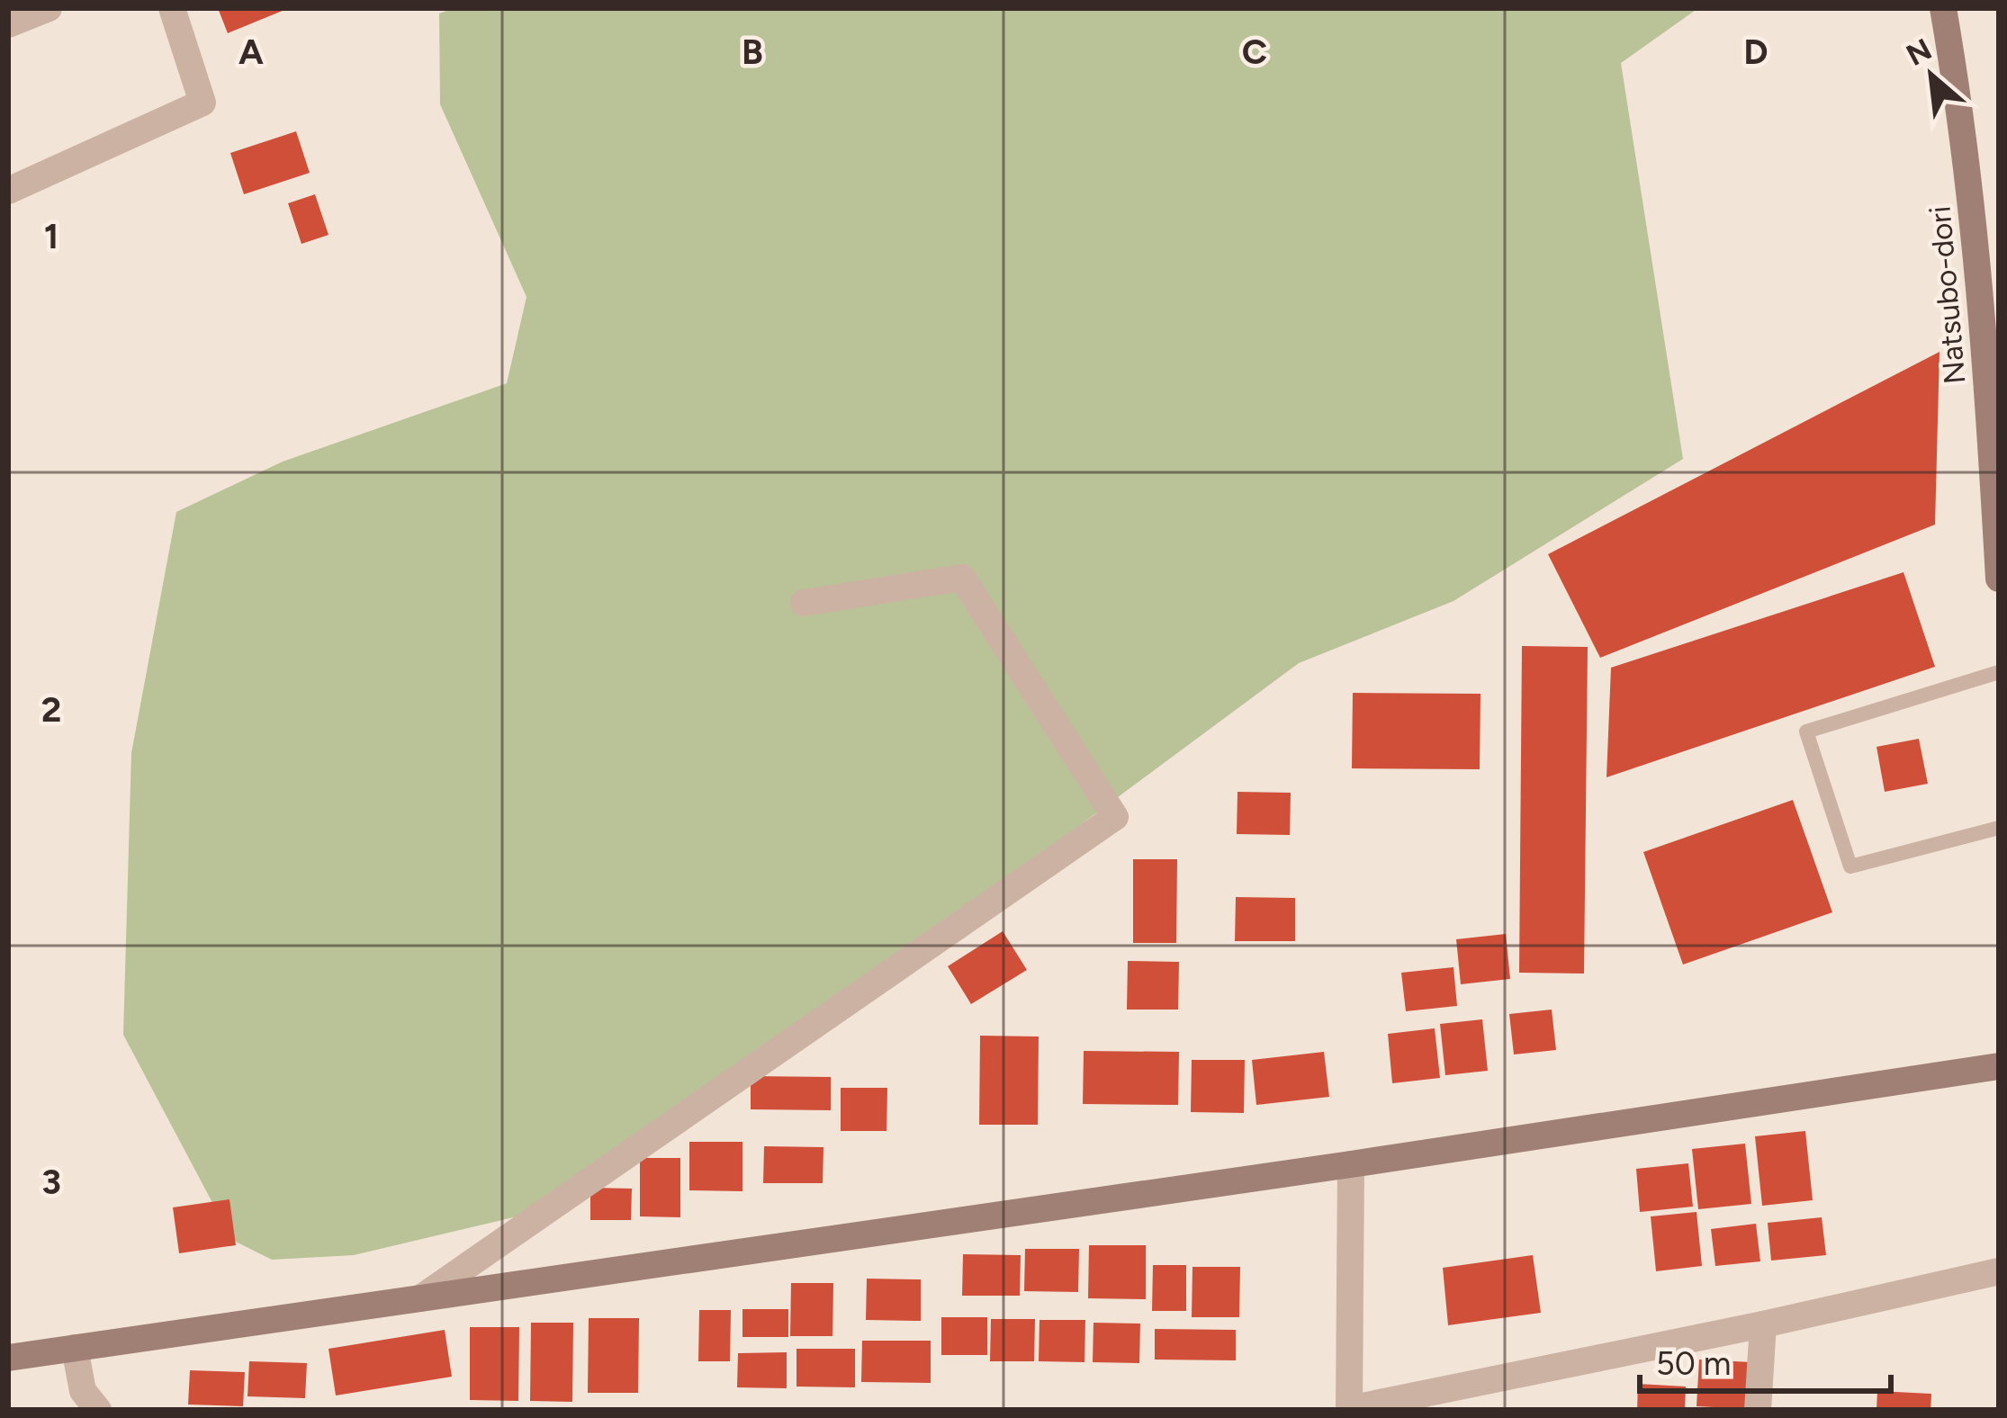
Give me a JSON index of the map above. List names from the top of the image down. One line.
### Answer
{"streets":{"main road":["Natsubo-dori"]},"scale_bar":"50 m","north":"top left","grid":{"columns":["A","B","C","D"],"rows":["1","2","3"]}}
